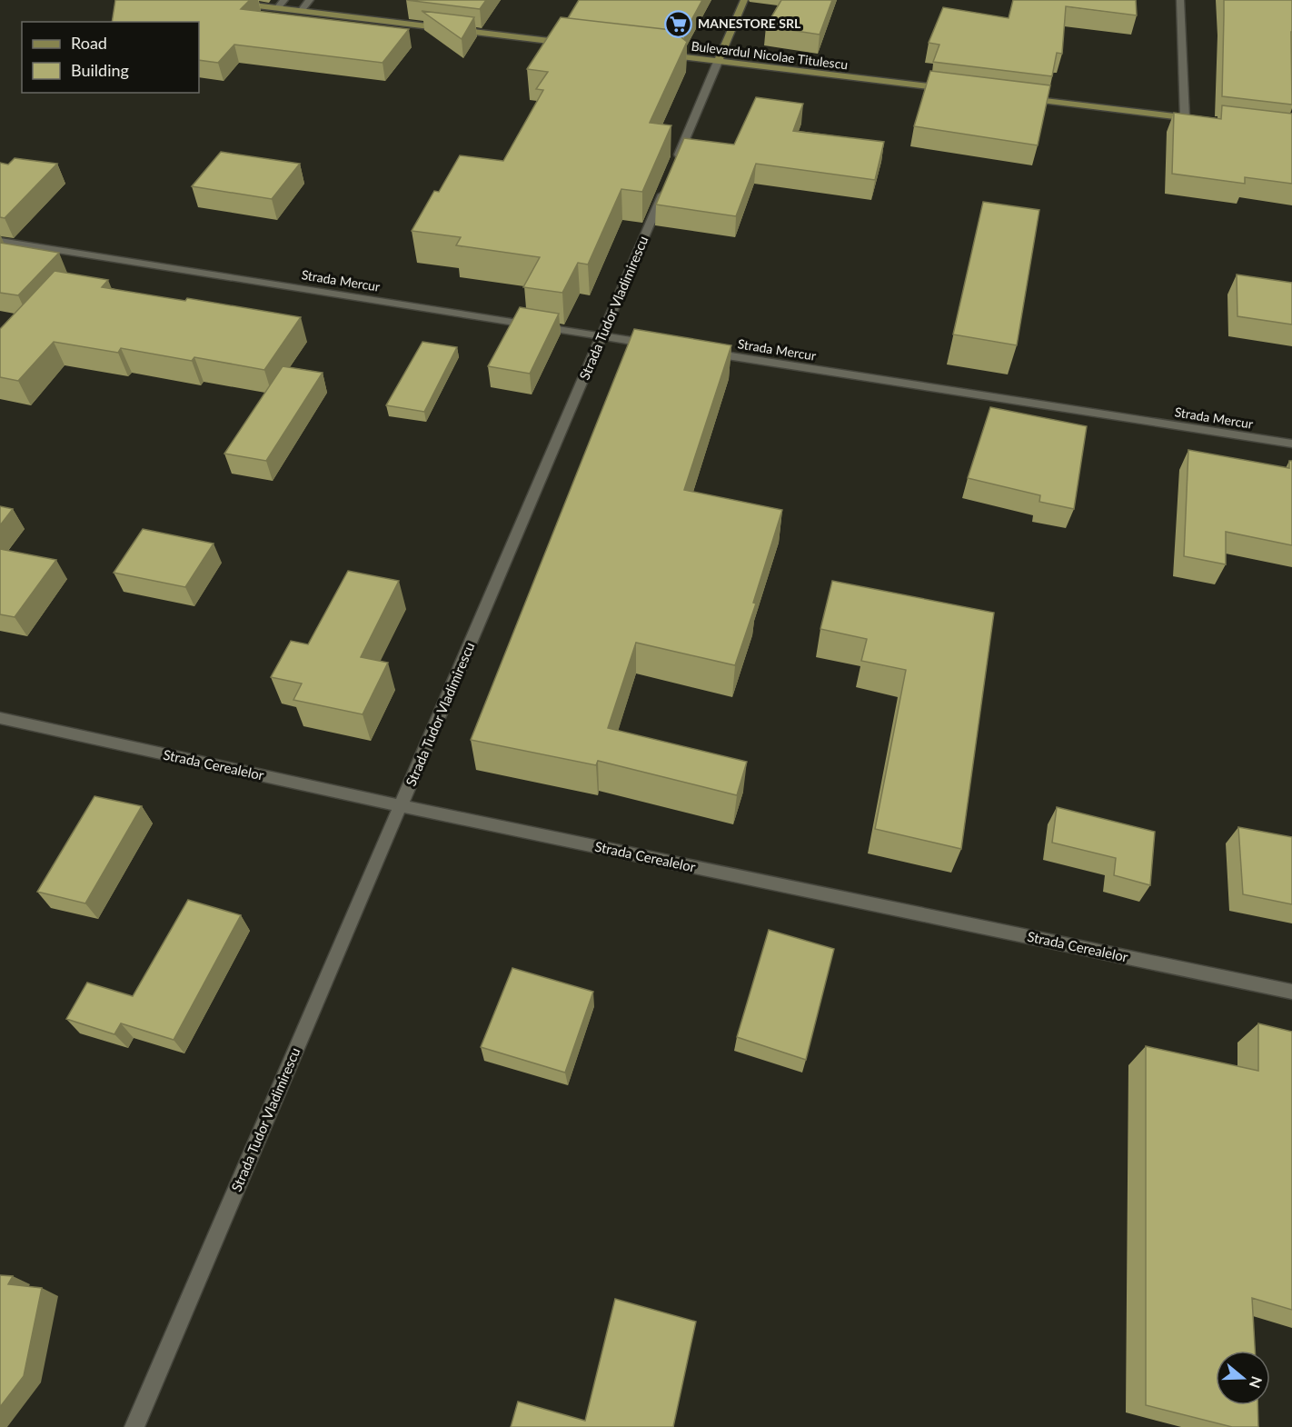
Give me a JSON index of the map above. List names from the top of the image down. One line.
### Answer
{"streets":{"street":["Bulevardul Nicolae Titulescu","Strada Mercur","Strada Tudor Vladimirescu","Strada Cerealelor"]},"crossings":[["Bulevardul Nicolae Titulescu","Strada Tudor Vladimirescu"],["Strada Mercur","Strada Tudor Vladimirescu"],["Strada Tudor Vladimirescu","Strada Cerealelor"]],"places":{"supermarket":["MANESTORE SRL"]},"legend":["Road","Building"],"north":"right"}
